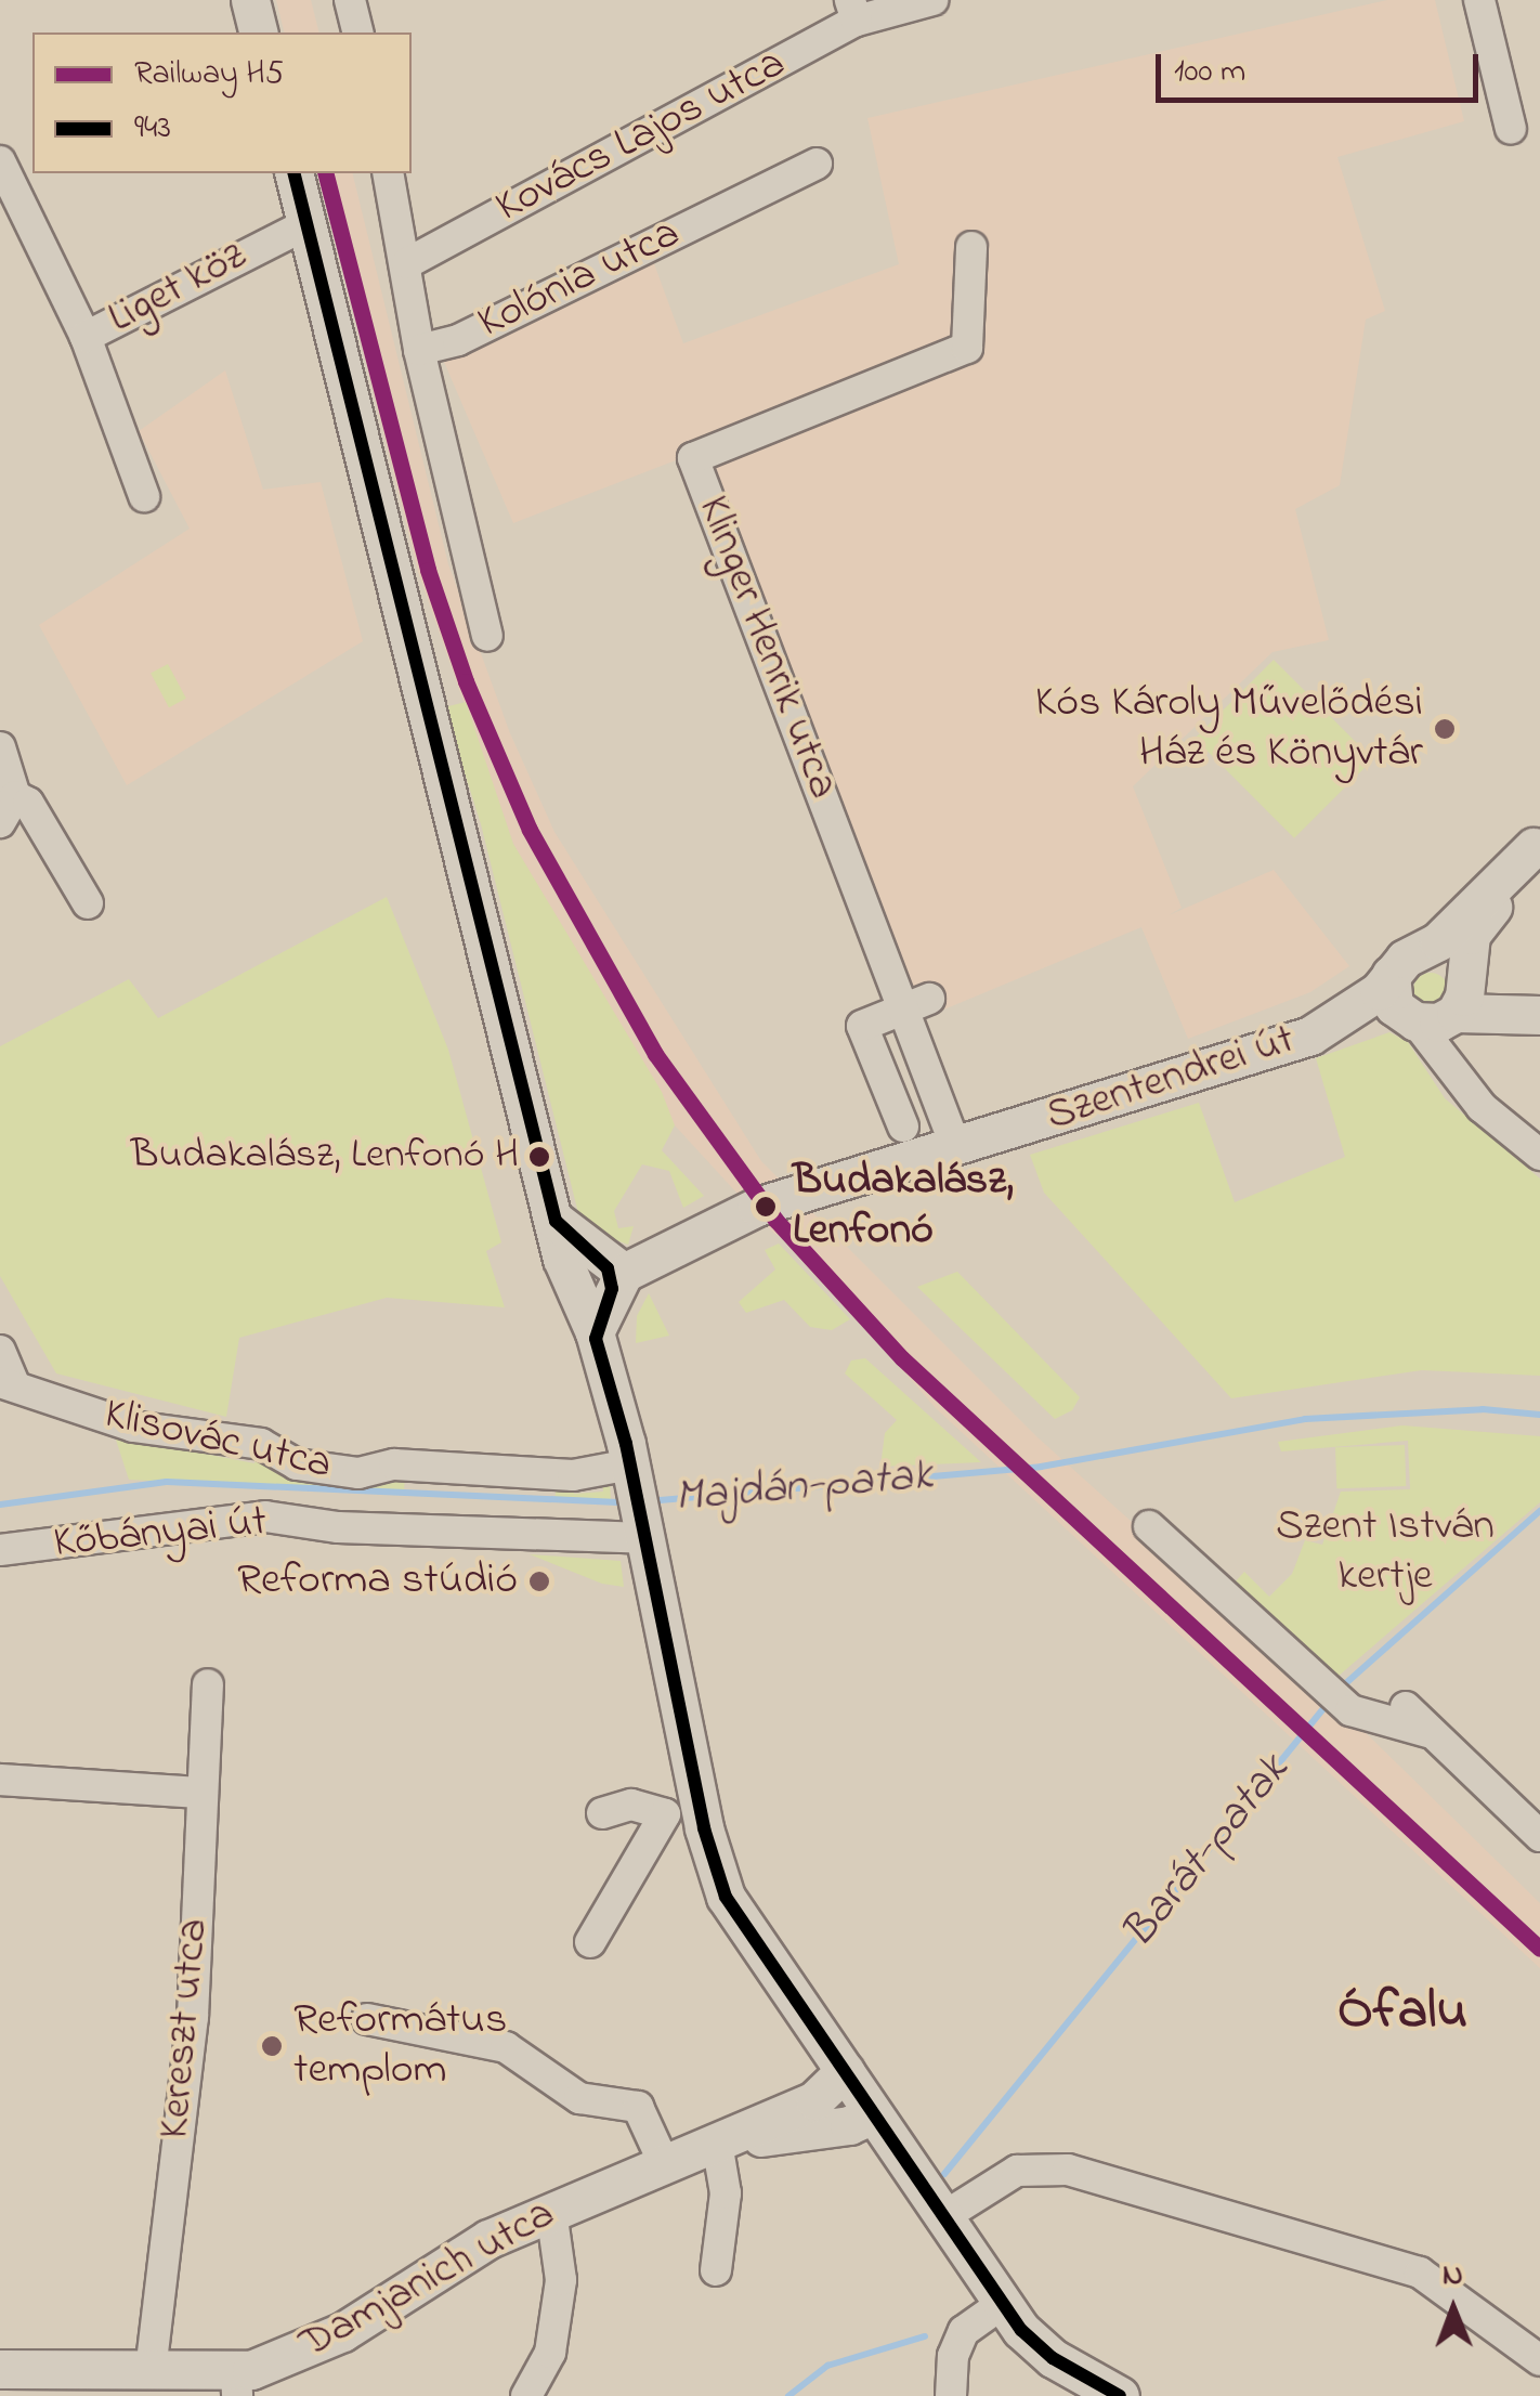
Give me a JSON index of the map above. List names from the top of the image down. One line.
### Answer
{"streets":{"main road":["Szentendrei út","Damjanich utca"],"street":["Kovács Lajos utca","Kolónia utca","Liget köz","Klinger Henrik utca","Klisovác utca","Kőbányai út","Kereszt utca"]},"crossings":[["Kovács Lajos utca","Kolónia utca"],["Klinger Henrik utca","Szentendrei út"],["Kereszt utca","Damjanich utca"]],"districts":["Ófalu"],"water":["Majdán-patak","Barát-patak"],"parks":["Szent István kertje"],"places":["Kós Károly Művelődési Ház és Könyvtár","Budakalász, Lenfonó H","Budakalász, Lenfonó","Reforma stúdió","Református templom"],"lines":["rail line H5","transit line 943"],"legend":["Railway H5","943"],"scale_bar":"100 m","north":"top"}
